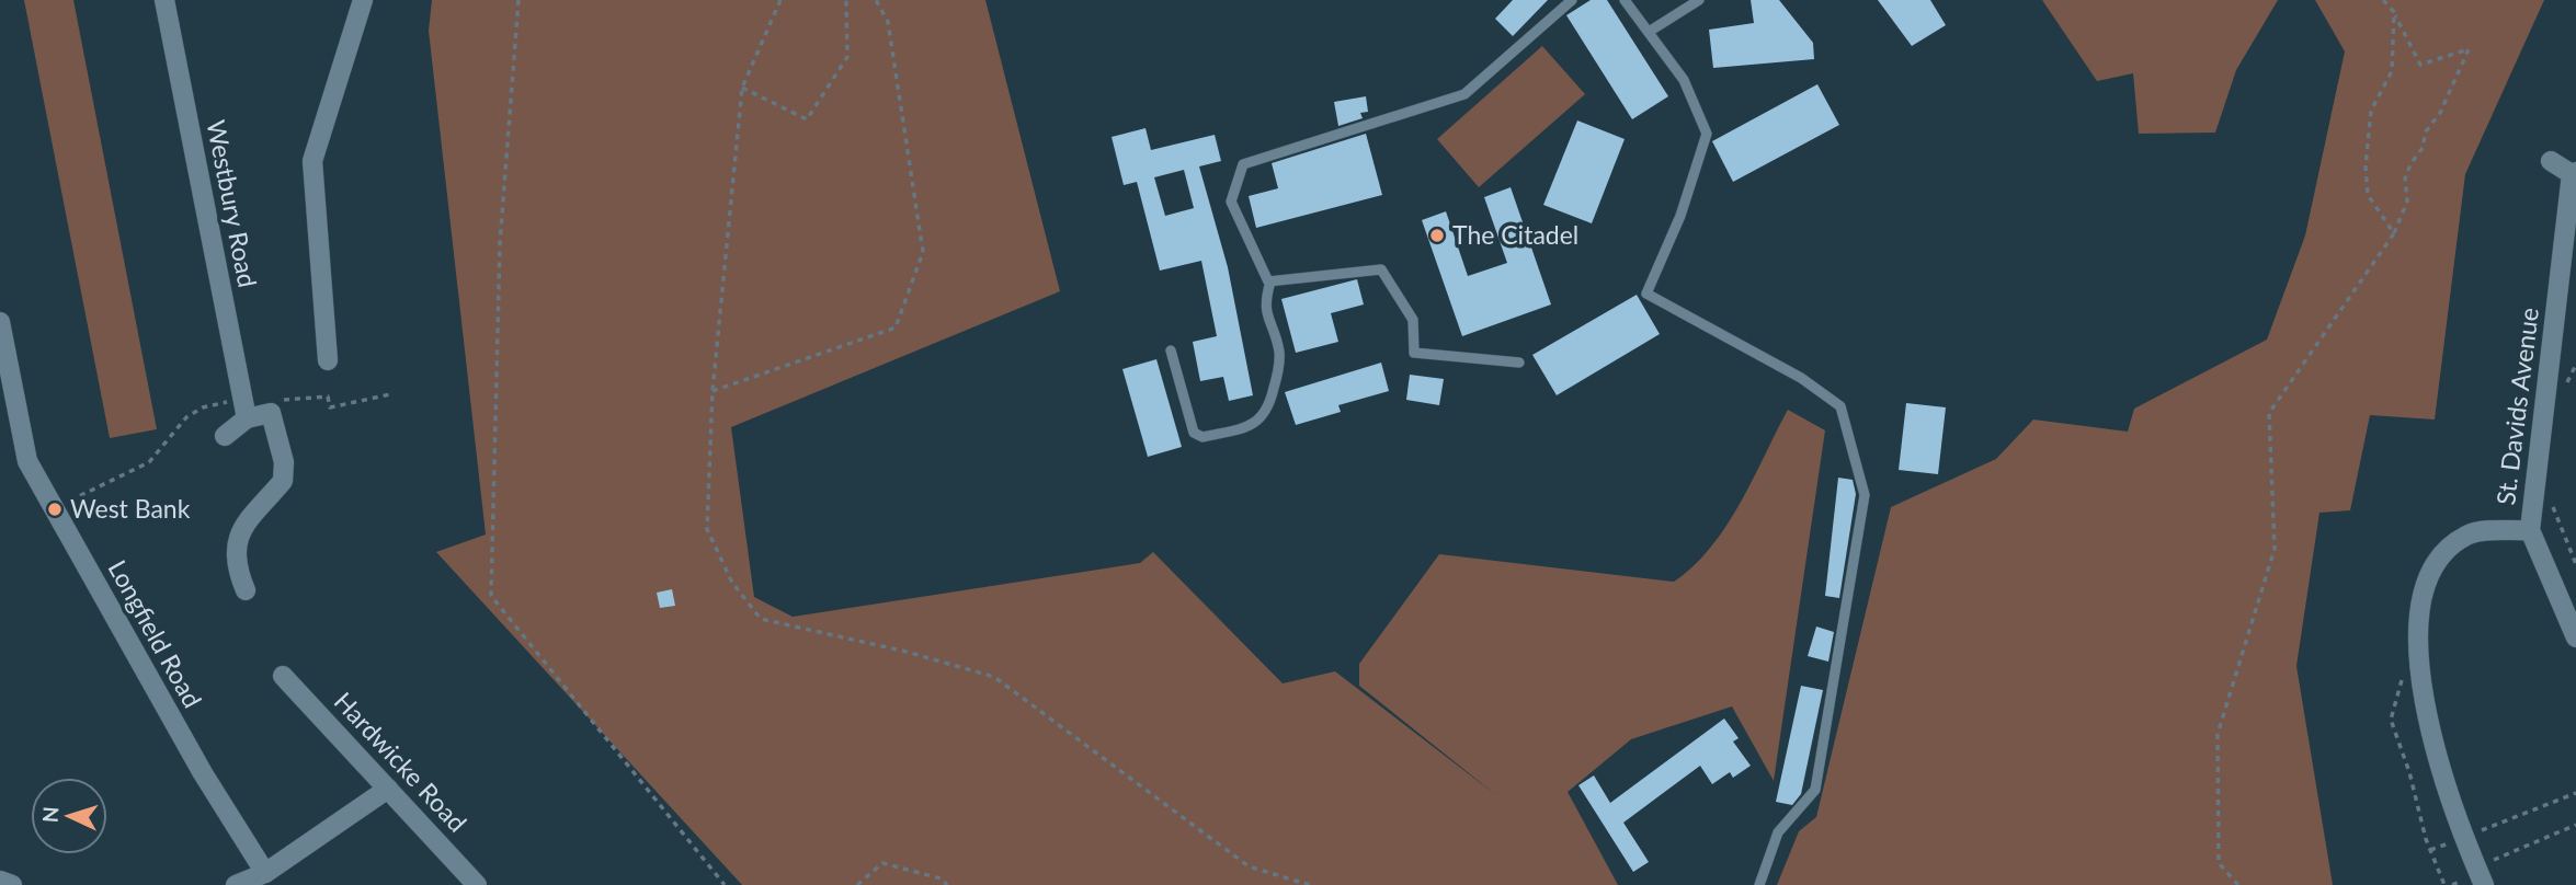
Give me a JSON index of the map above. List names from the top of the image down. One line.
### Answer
{"streets":{"street":["Westbury Road","St. Davids Avenue","Longfield Road","Hardwicke Road"]},"places":["The Citadel","West Bank"],"north":"left"}
